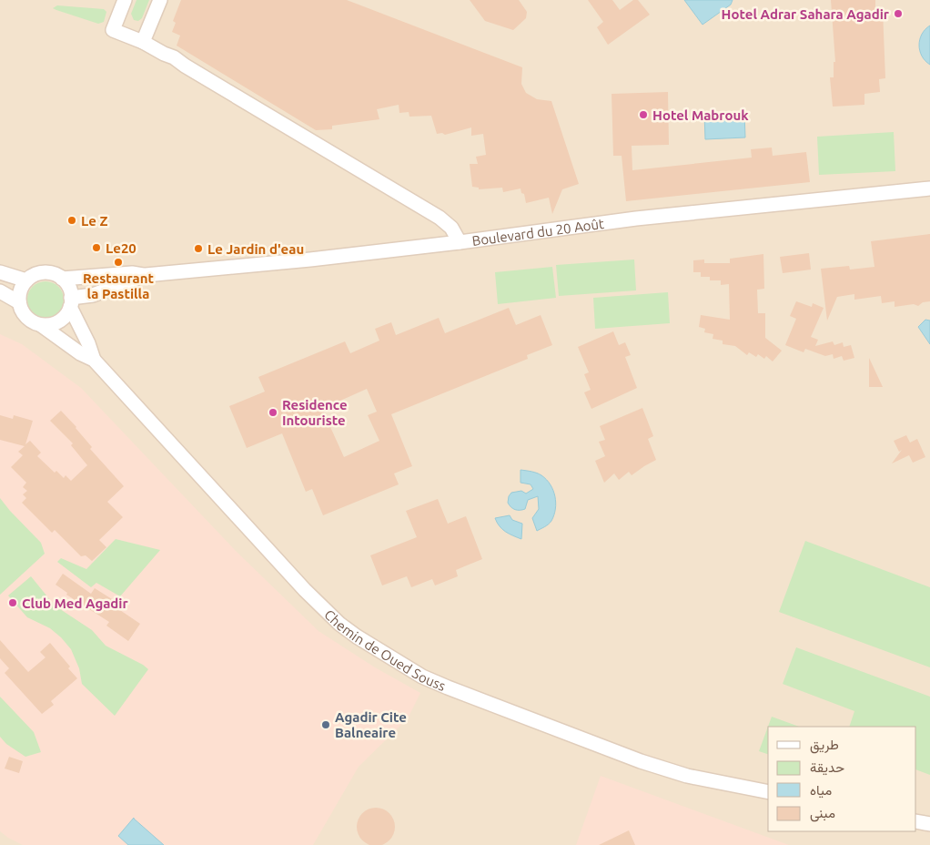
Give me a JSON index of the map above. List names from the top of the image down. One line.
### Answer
{"streets":{"street":["Boulevard du 20 Août","Chemin de Oued Souss"]},"crossings":[["Boulevard du 20 Août","Chemin de Oued Souss"]],"places":["Hotel Adrar Sahara Agadir","Hotel Mabrouk","Le Z","Le20","Le Jardin d'eau","Restaurant la Pastilla","Residence Intouriste","Club Med Agadir","Agadir Cite Balneaire"],"legend":["طريق","حديقة","مياه","مبنى"]}
